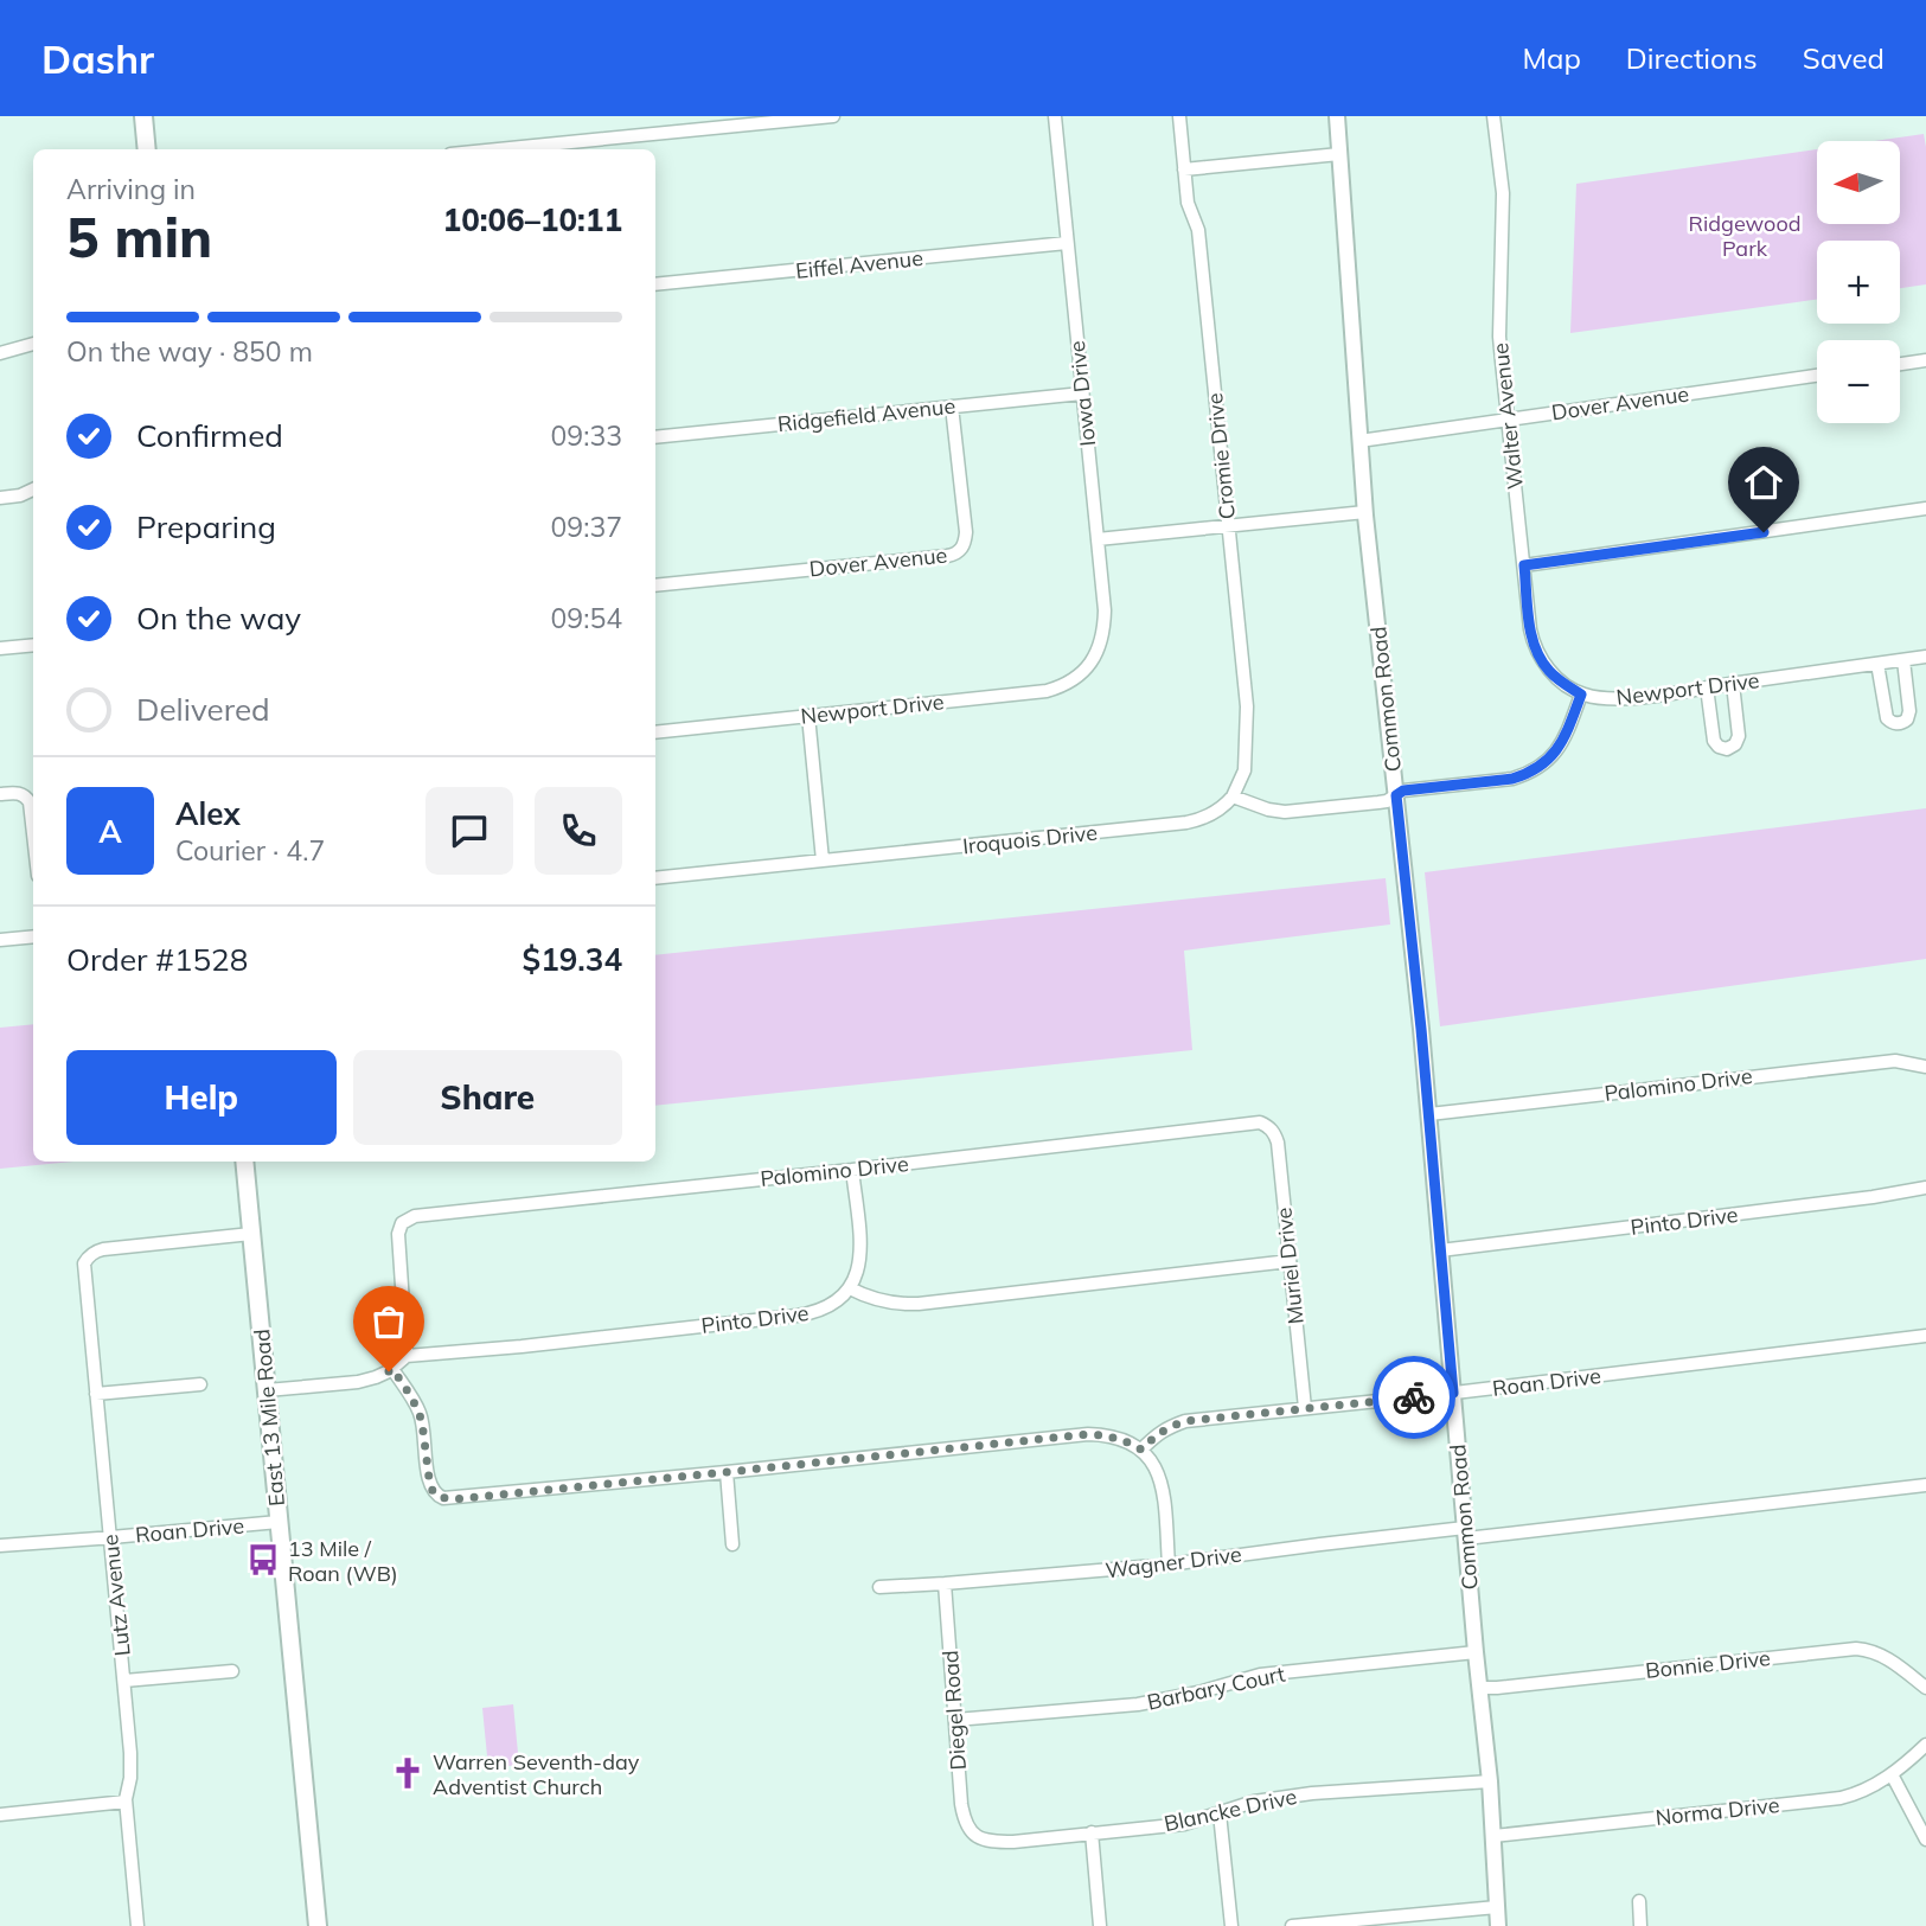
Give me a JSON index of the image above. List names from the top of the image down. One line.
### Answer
{"streets":{"main road":["East 13 Mile Road"],"street":["Eiffel Avenue","Iowa Drive","Dover Avenue","Ridgefield Avenue","Walter Avenue","Cromie Drive","Newport Drive","Common Road","Iroquois Drive","Palomino Drive","Pinto Drive","Muriel Drive","Roan Drive","Wagner Drive","Lutz Avenue","Bonnie Drive","Barbary Court","Diegel Road","Blancke Drive","Norma Drive"]},"crossings":[["Eiffel Avenue","Iowa Drive"],["Iowa Drive","Ridgefield Avenue"],["Iowa Drive","Newport Drive"],["Dover Avenue","Ridgefield Avenue"],["Dover Avenue","Walter Avenue"],["Dover Avenue","Common Road"],["Walter Avenue","Newport Drive"],["Cromie Drive","Iroquois Drive"],["Common Road","Palomino Drive"],["Common Road","Pinto Drive"],["Common Road","Roan Drive"],["Common Road","Wagner Drive"],["Common Road","Bonnie Drive"],["Common Road","Barbary Court"],["Common Road","Blancke Drive"],["Common Road","Norma Drive"],["Palomino Drive","Pinto Drive"],["Palomino Drive","Muriel Drive"],["Muriel Drive","Roan Drive"],["Roan Drive","East 13 Mile Road"],["Roan Drive","Lutz Avenue"],["East 13 Mile Road","Lutz Avenue"],["Wagner Drive","Diegel Road"],["Barbary Court","Diegel Road"],["Diegel Road","Blancke Drive"]],"parks":["Ridgewood Park"],"places":{"bus stop":["13 Mile / Roan (WB)"],"church":["Warren Seventh-day Adventist Church"]},"north":"left","page":{"header":"Dashr","nav":["Map","Directions","Saved"],"map_buttons":["+","−"],"heading":["5 min","Arriving in","10:06–10:11"],"panel":["Alex","Courier · 4.7","Order #1528","$19.34"],"bar":"On the way · 850 m","list":[["Confirmed","09:33"],["Preparing","09:37"],["On the way","09:54"],"Delivered"],"round":"A","buttons":["Help","Share"]}}
